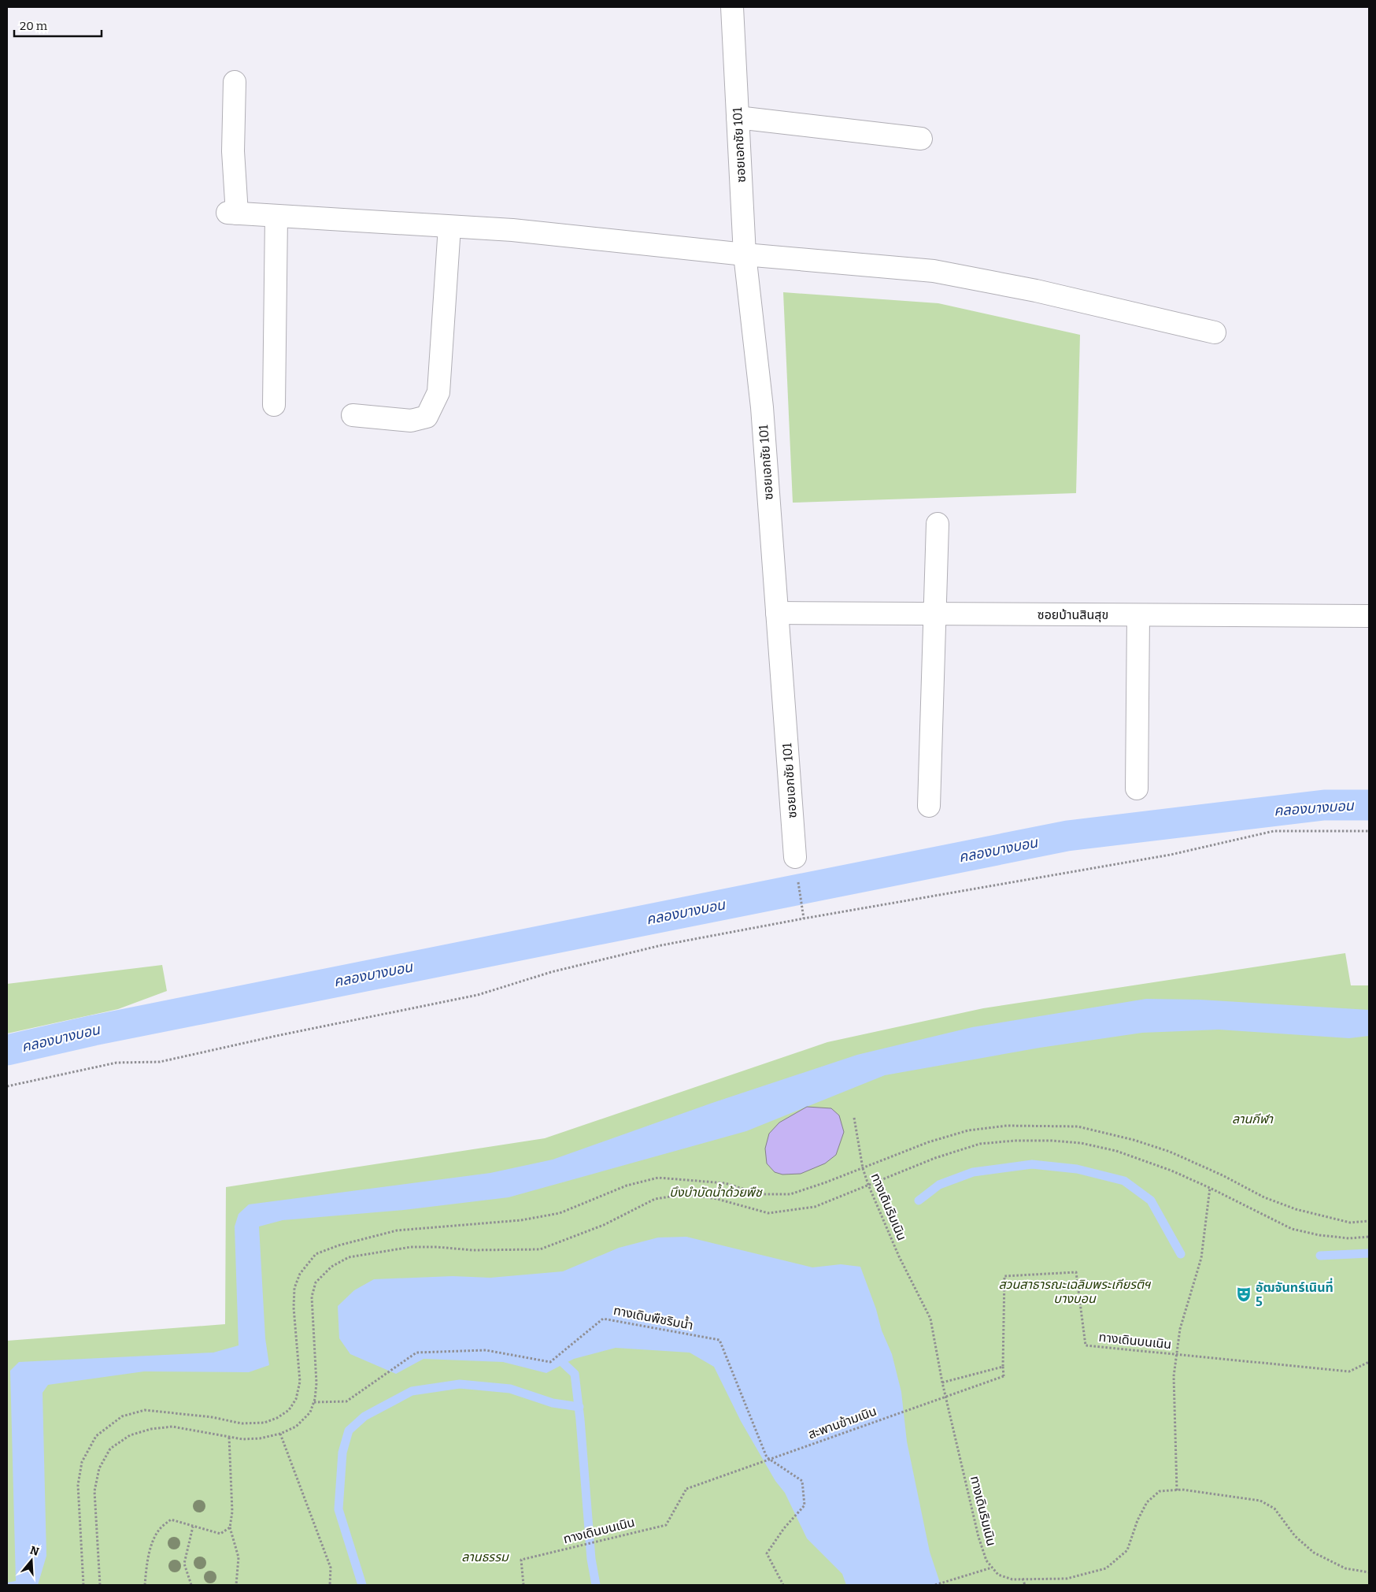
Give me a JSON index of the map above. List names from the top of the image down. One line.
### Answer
{"streets":{"street":["ซอยเอกชัย 101","ซอยบ้านสินสุข"],"path":["ทางเดินริมเนิน","ทางเดินพืชริมน้ำ","ทางเดินบนเนิน","สะพานข้ามเนิน"]},"crossings":[["ซอยเอกชัย 101","ซอยบ้านสินสุข"],["ทางเดินบนเนิน","สะพานข้ามเนิน"]],"water":["คลองบางบอน"],"parks":["ลานกีฬา","บึงบำบัดน้ำด้วยพืช","สวนสาธารณะเฉลิมพระเกียรติฯ บางบอน","ลานธรรม"],"places":{"theatre":["อัฒจันทร์เนินที่ 5"]},"scale_bar":"20 m","north":"top"}
